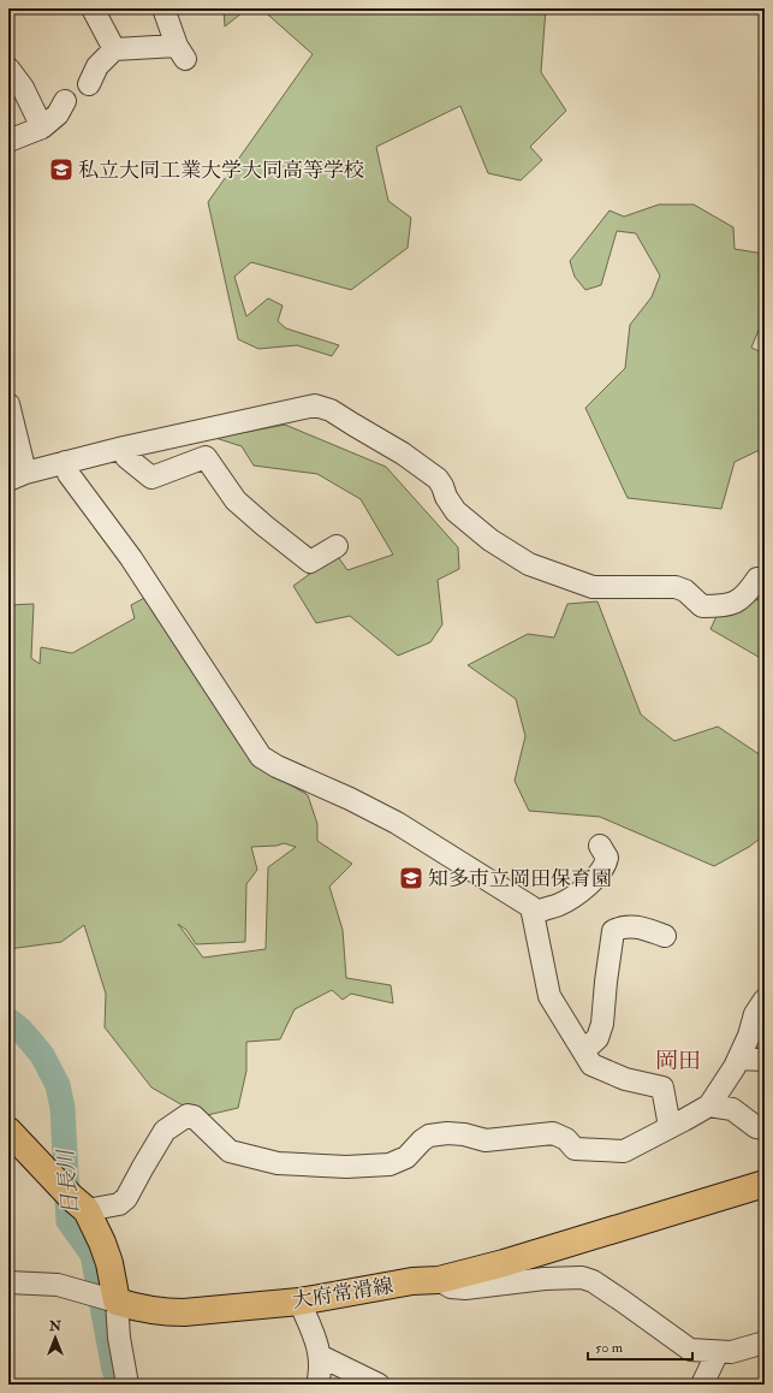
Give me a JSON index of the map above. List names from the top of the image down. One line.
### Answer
{"streets":{"main road":["大府常滑線"]},"districts":["岡田"],"water":["日長川"],"places":{"school or university":["私立大同工業大学大同高等学校","知多市立岡田保育園"]},"scale_bar":"50 m","north":"top"}
